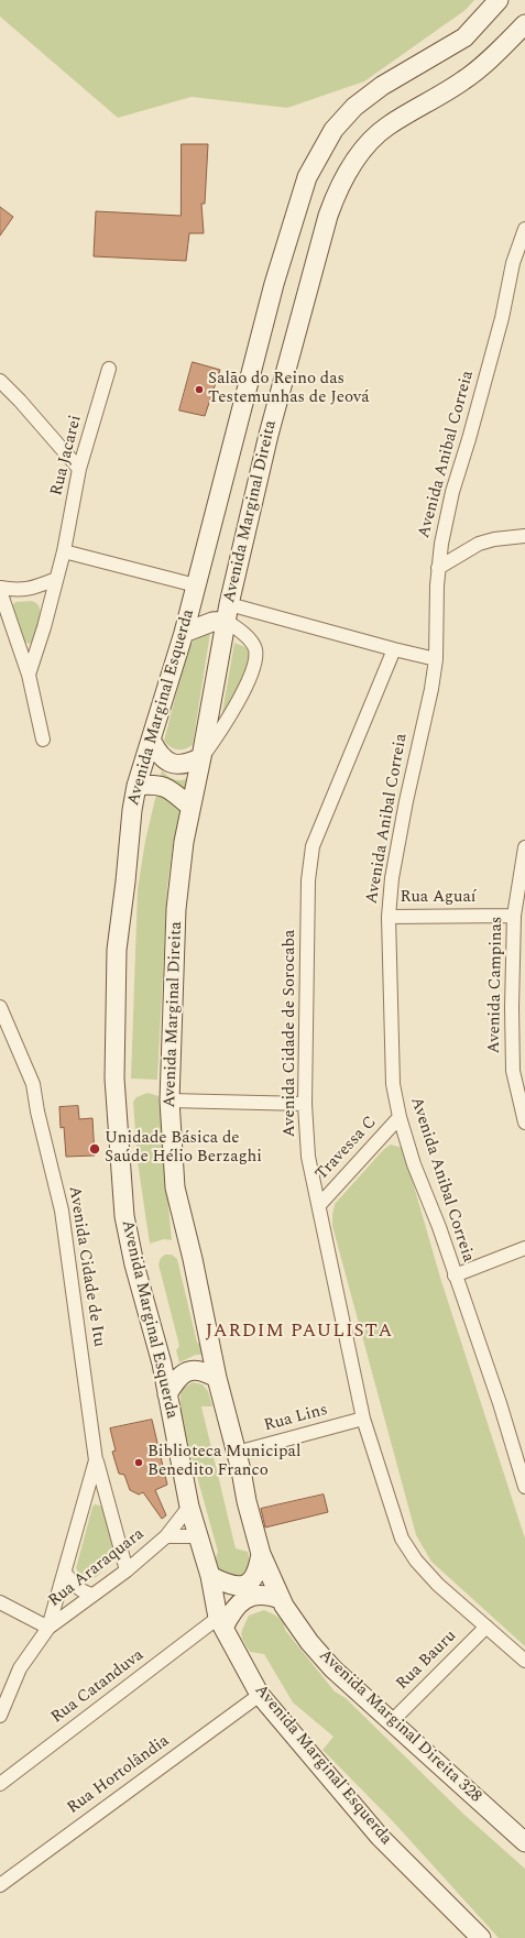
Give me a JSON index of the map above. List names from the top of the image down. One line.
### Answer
{"streets":{"main road":["Avenida Marginal Direita","Avenida Marginal Esquerda","Avenida Marginal Direita 328"],"street":["Avenida Anibal Correia","Rua Jacarei","Rua Aguaí","Avenida Campinas","Avenida Cidade de Sorocaba","Travessa C","Avenida Cidade de Itu","Rua Lins","Rua Araraquara","Rua Bauru","Rua Catanduva","Rua Hortolândia"]},"crossings":[["Avenida Anibal Correia","Rua Aguaí"],["Avenida Anibal Correia","Travessa C"],["Avenida Marginal Direita","Rua Lins"],["Avenida Marginal Direita","Avenida Marginal Direita 328"],["Avenida Marginal Esquerda","Rua Araraquara"],["Avenida Marginal Esquerda","Rua Catanduva"],["Avenida Marginal Esquerda","Rua Hortolândia"],["Rua Aguaí","Avenida Campinas"],["Avenida Cidade de Sorocaba","Travessa C"],["Avenida Cidade de Sorocaba","Rua Lins"],["Avenida Cidade de Sorocaba","Rua Bauru"],["Avenida Cidade de Itu","Rua Araraquara"],["Rua Lins","Avenida Marginal Direita 328"],["Rua Bauru","Avenida Marginal Direita 328"]],"districts":["JARDIM PAULISTA"],"places":["Salão do Reino das Testemunhas de Jeová","Unidade Básica de Saúde Hélio Berzaghi","Biblioteca Municipal Benedito Franco"]}
